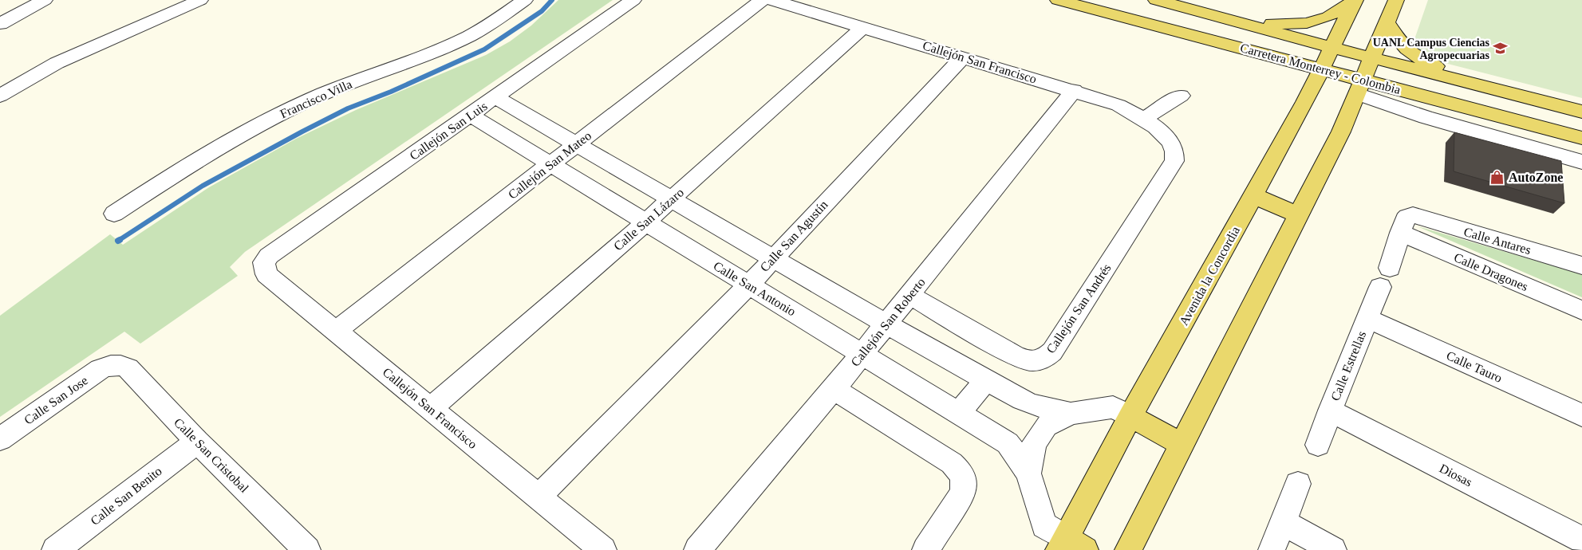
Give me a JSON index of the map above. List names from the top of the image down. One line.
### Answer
{"streets":{"main road":["Carretera Monterrey - Colombia","Avenida la Concordia"],"street":["Callejón San Francisco","Francisco Villa","Callejón San Luis","Callejón San Mateo","Calle San Lázaro","Calle San Agustín","Calle Antares","Calle Dragones","Calle San Antonio","Callejón San Andrés","Callejón San Roberto","Calle Estrellas","Calle Tauro","Calle San Jose","Calle San Cristobal","Diosas","Calle San Benito"]},"crossings":[["Callejón San Francisco","Callejón San Luis"],["Callejón San Francisco","Callejón San Mateo"],["Callejón San Francisco","Calle San Lázaro"],["Callejón San Francisco","Calle San Agustín"],["Callejón San Francisco","Callejón San Andrés"],["Callejón San Francisco","Callejón San Roberto"],["Carretera Monterrey - Colombia","Avenida la Concordia"],["Callejón San Luis","Calle San Antonio"],["Callejón San Mateo","Calle San Antonio"],["Calle San Lázaro","Calle San Antonio"],["Calle San Agustín","Calle San Antonio"],["Calle Antares","Calle Dragones"],["Avenida la Concordia","Calle San Antonio"],["Calle San Antonio","Callejón San Roberto"],["Callejón San Andrés","Callejón San Roberto"],["Calle Estrellas","Calle Tauro"],["Calle Estrellas","Diosas"],["Calle San Jose","Calle San Cristobal"],["Calle San Cristobal","Calle San Benito"]],"places":{"school or university":["UANL Campus Ciencias Agropecuarias"],"shop":["AutoZone"]}}
